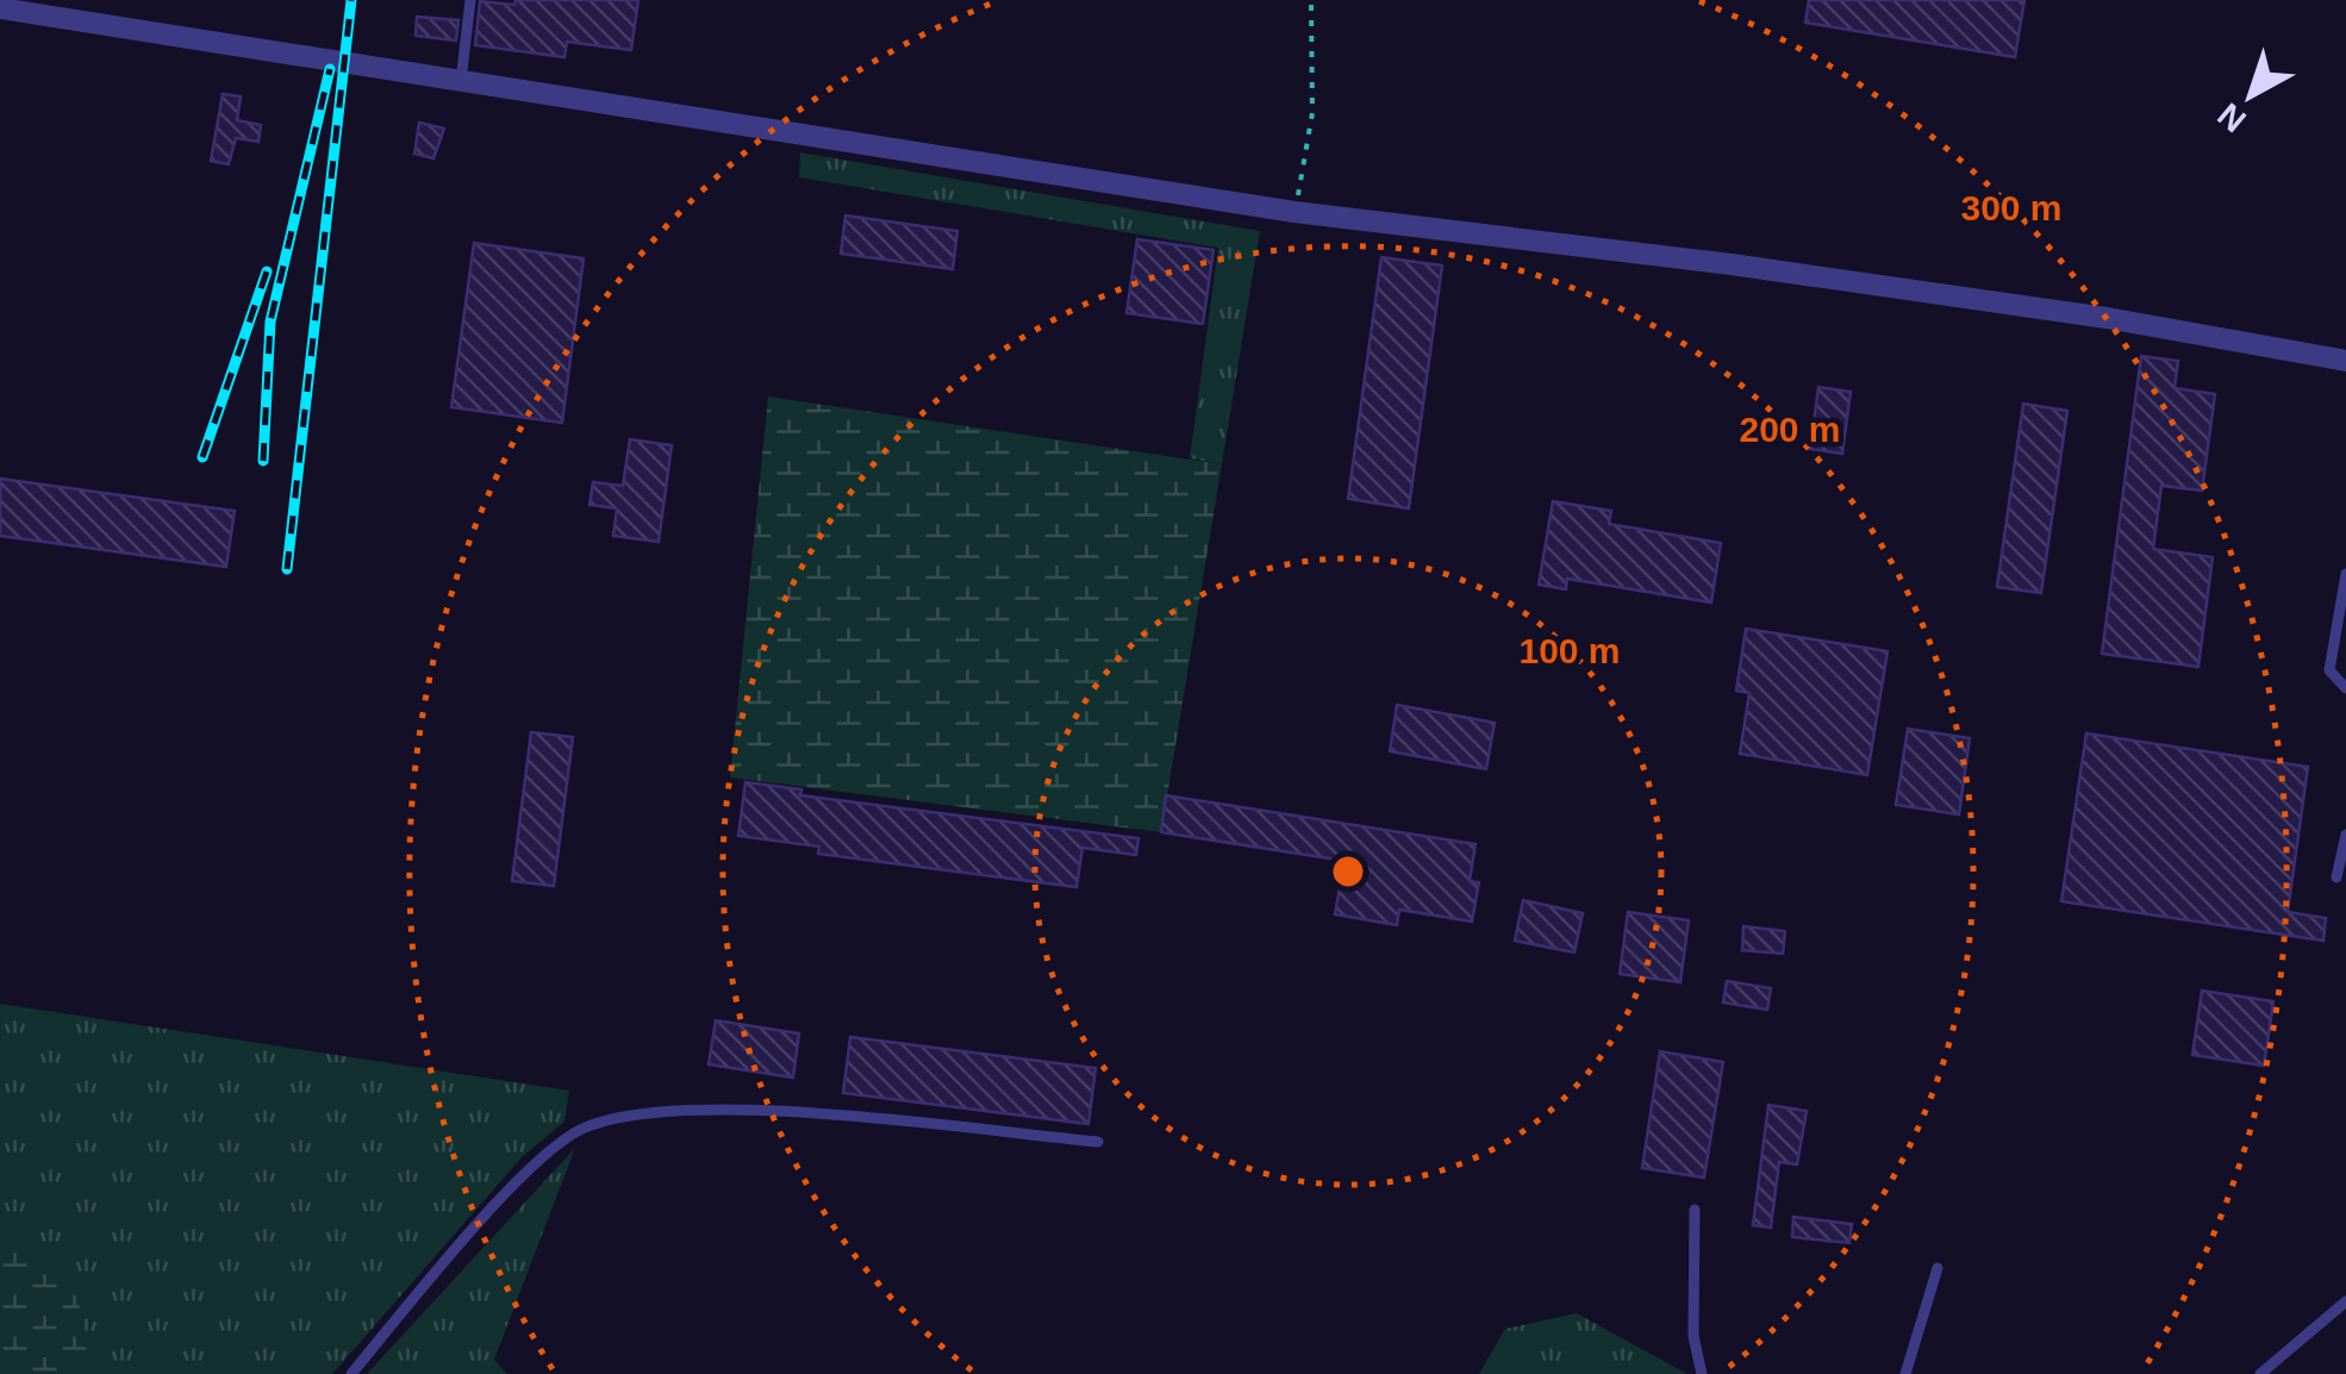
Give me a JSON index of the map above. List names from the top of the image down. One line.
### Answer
{"north":"bottom left","rings":["300 m","200 m","100 m"]}
